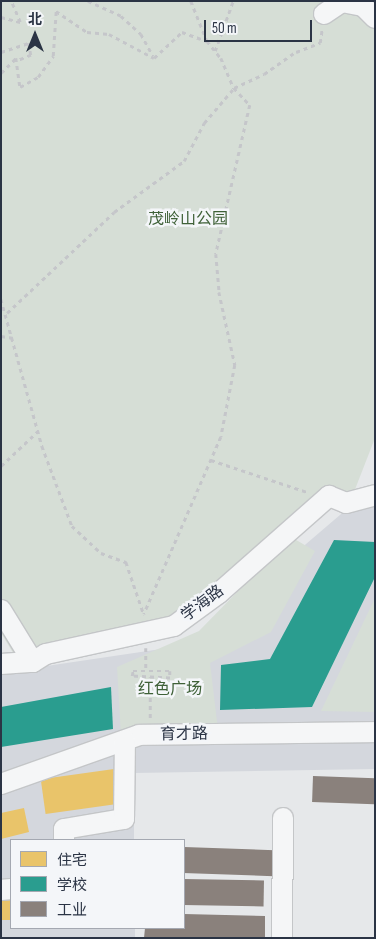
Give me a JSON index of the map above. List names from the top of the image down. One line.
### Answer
{"streets":{"street":["学海路","育才路"]},"parks":["茂岭山公园","红色广场"],"legend":["住宅","学校","工业"],"scale_bar":"50 m","north":"top"}
